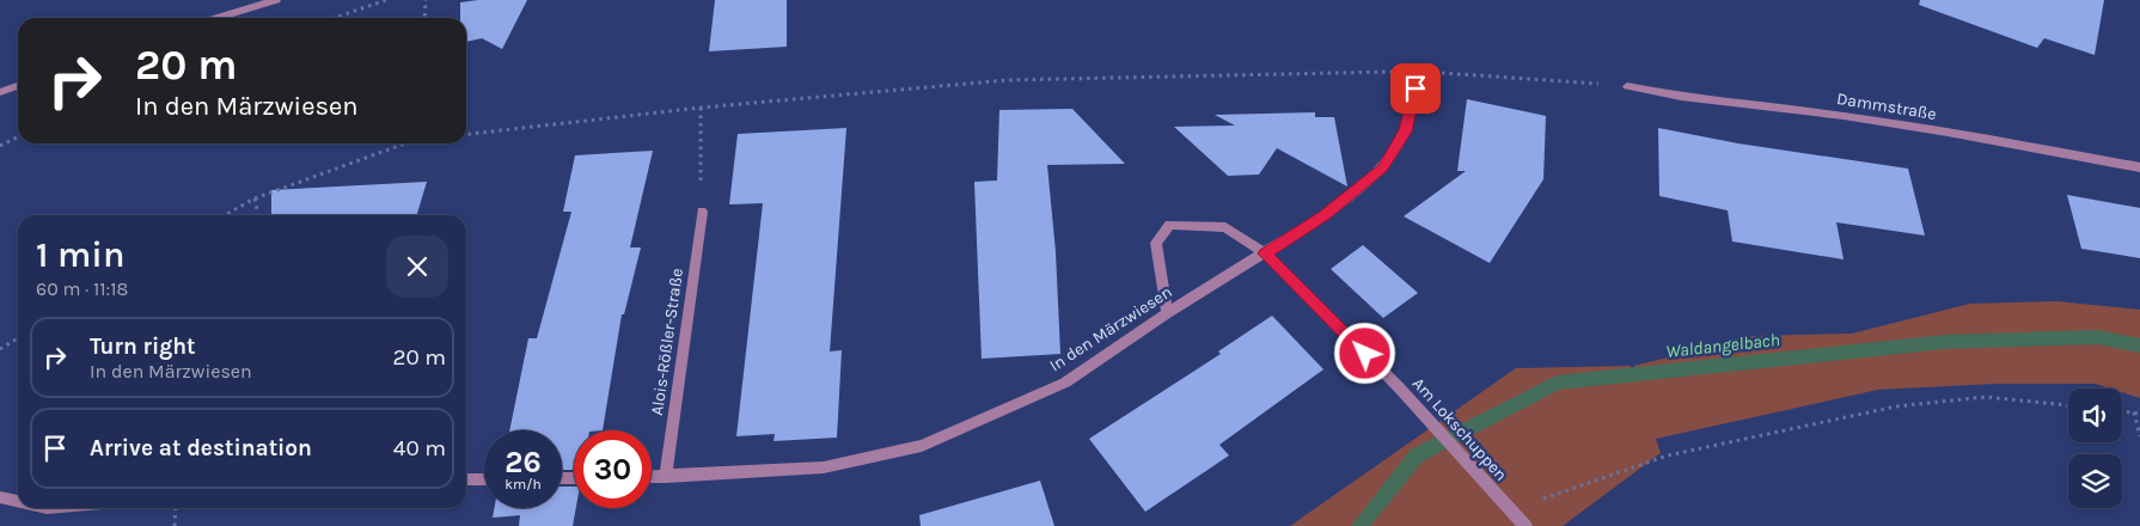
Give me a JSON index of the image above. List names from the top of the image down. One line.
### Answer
{"streets":{"street":["Dammstraße","In den Märzwiesen","Alois-Rößler-Straße","Am Lokschuppen"]},"crossings":[["In den Märzwiesen","Alois-Rößler-Straße"],["In den Märzwiesen","Am Lokschuppen"]],"water":["Waldangelbach"],"page":{"turn":["20 m","In den Märzwiesen"],"heading":["1 min","60 m · 11:18"],"list":[{"name":"Turn right","note":"In den Märzwiesen","value":"20 m"},{"name":"Arrive at destination","value":"40 m"}],"speed":"26 km/h","limit":"30"}}
